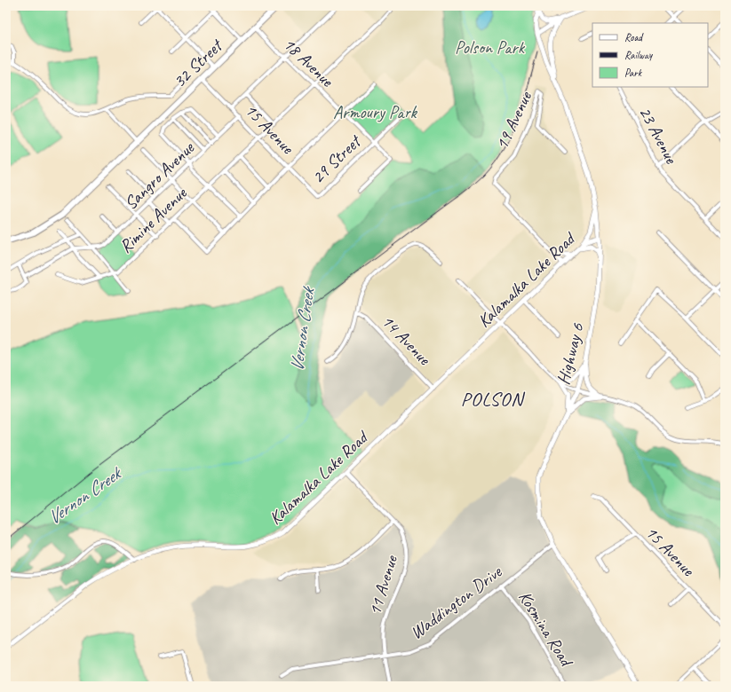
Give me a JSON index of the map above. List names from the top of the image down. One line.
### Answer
{"streets":{"highway":["32 Street"],"main road":["Kalamalka Lake Road","Highway 6"],"street":["18 Avenue","19 Avenue","15 Avenue","23 Avenue","29 Street","Sangro Avenue","Rimine Avenue","14 Avenue","11 Avenue","Waddington Drive","Kosmina Road"]},"crossings":[["18 Avenue","32 Street"],["18 Avenue","29 Street"],["32 Street","15 Avenue"],["19 Avenue","Kalamalka Lake Road"],["15 Avenue","29 Street"],["15 Avenue","Sangro Avenue"],["Kalamalka Lake Road","14 Avenue"],["Kalamalka Lake Road","Highway 6"],["Kalamalka Lake Road","11 Avenue"],["Highway 6","Waddington Drive"],["11 Avenue","Waddington Drive"],["Waddington Drive","Kosmina Road"]],"districts":["POLSON"],"water":["Vernon Creek"],"parks":["Polson Park","Armoury Park"],"legend":["Road","Railway","Park"]}
